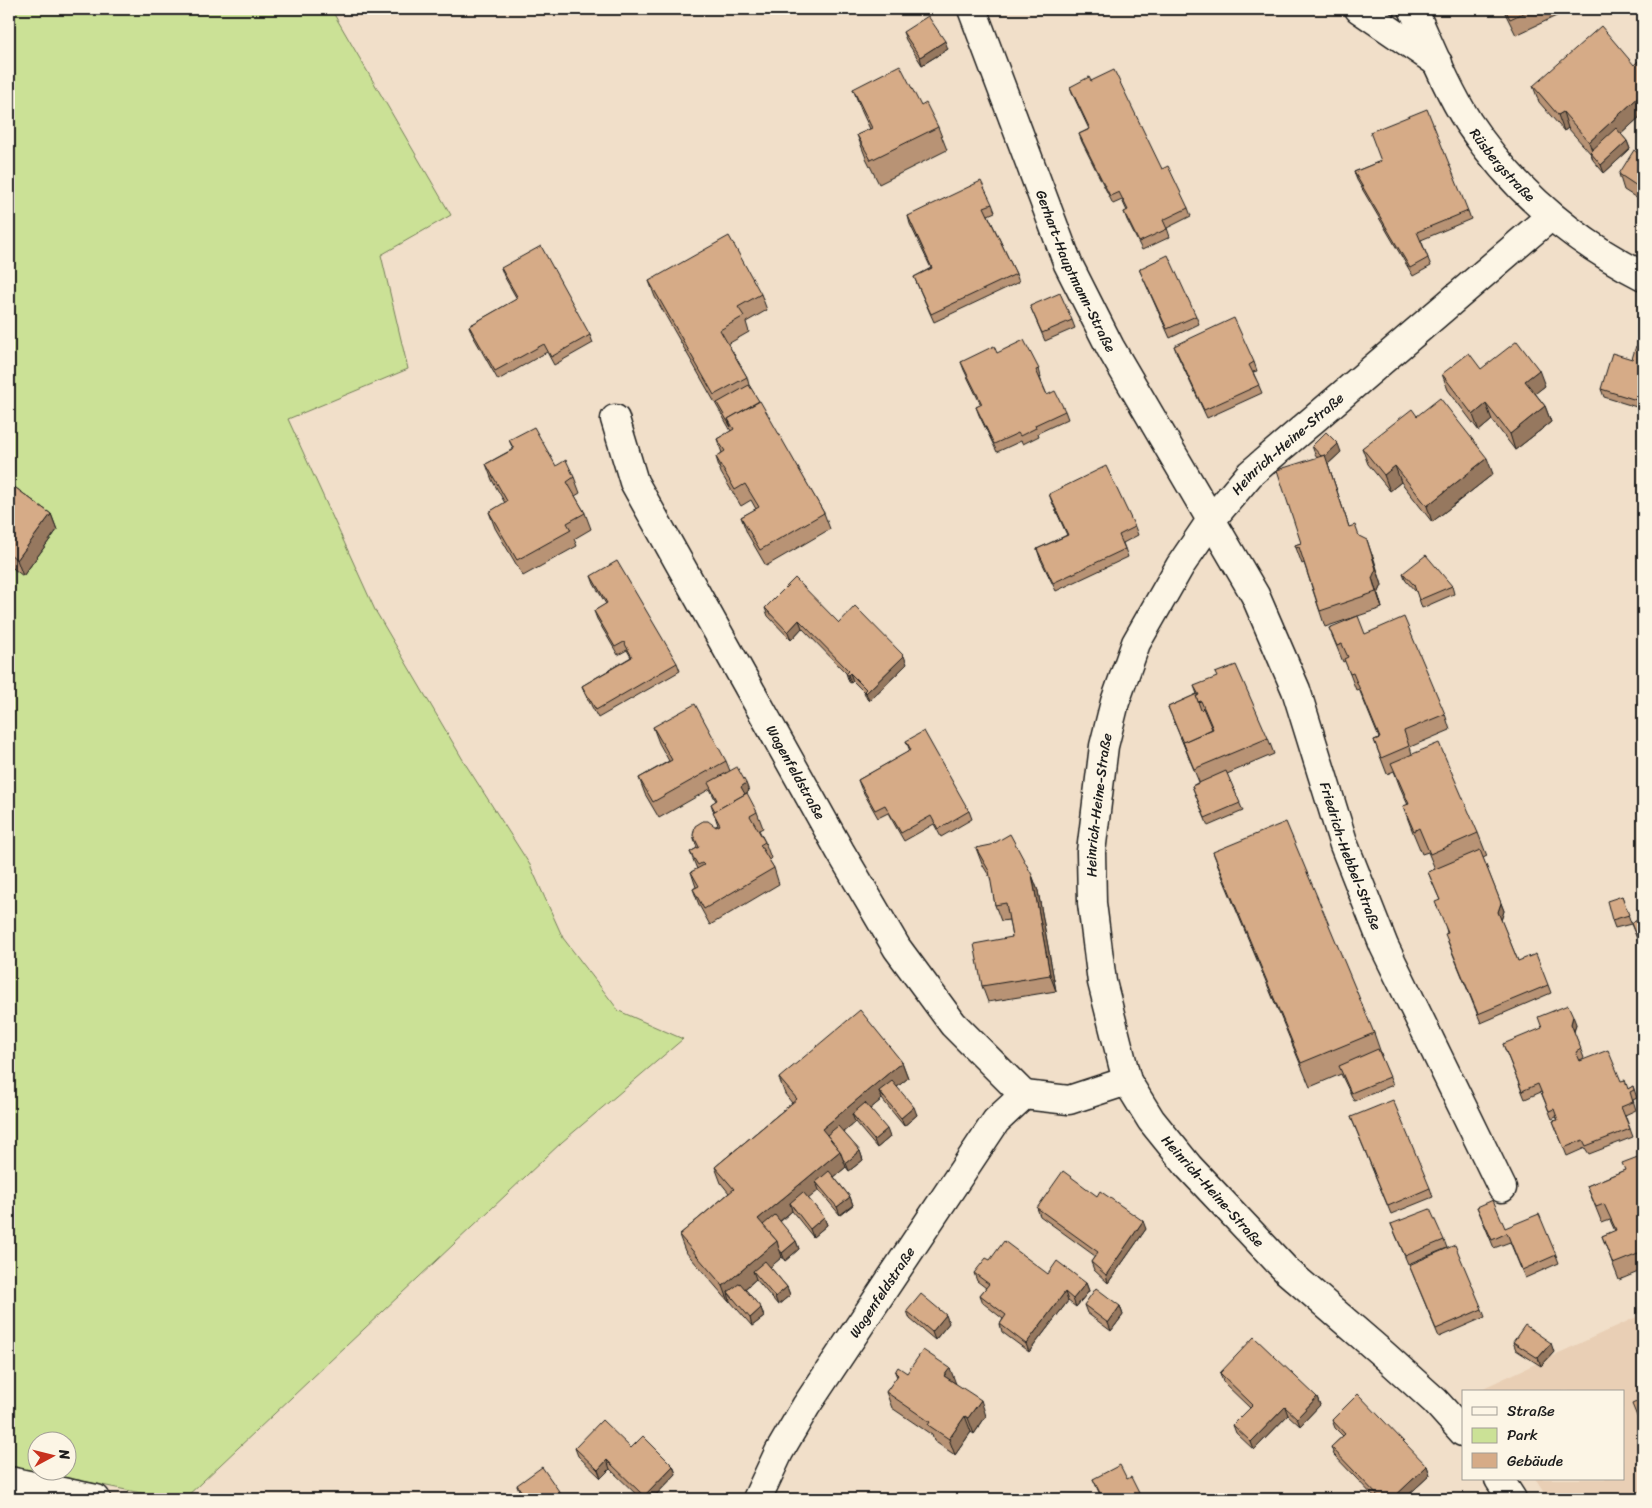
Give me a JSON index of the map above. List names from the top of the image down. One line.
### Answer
{"streets":{"street":["Rüsbergstraße","Gerhart-Hauptmann-Straße","Heinrich-Heine-Straße","Wagenfeldstraße","Friedrich-Hebbel-Straße"]},"crossings":[["Rüsbergstraße","Heinrich-Heine-Straße"],["Gerhart-Hauptmann-Straße","Heinrich-Heine-Straße"],["Gerhart-Hauptmann-Straße","Friedrich-Hebbel-Straße"],["Heinrich-Heine-Straße","Friedrich-Hebbel-Straße"]],"legend":["Straße","Park","Gebäude"],"north":"right"}
